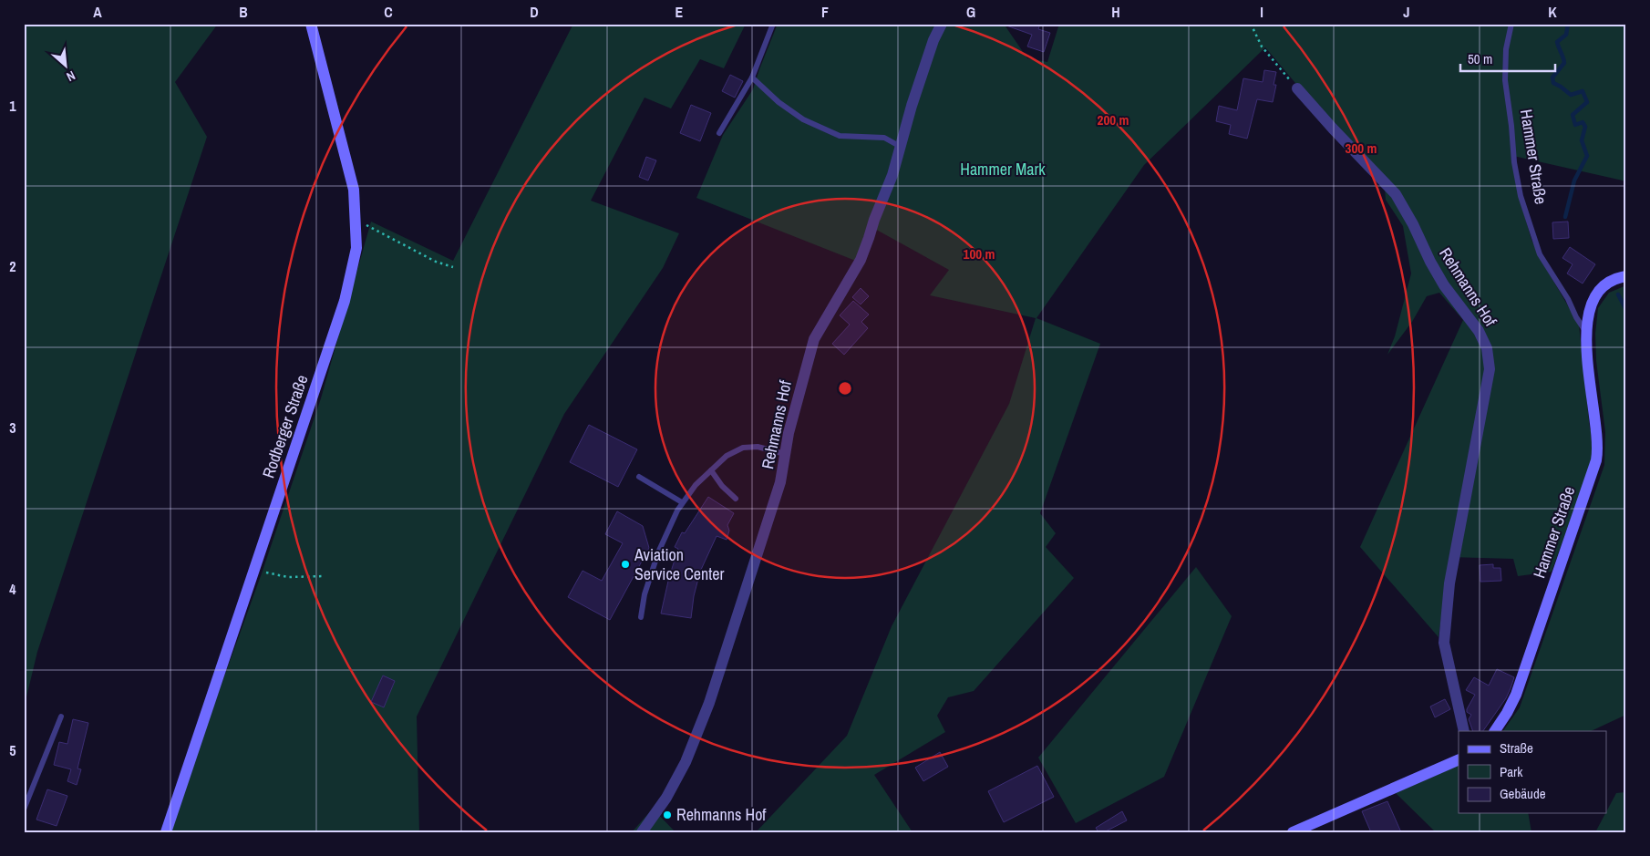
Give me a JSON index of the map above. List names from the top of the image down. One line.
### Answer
{"streets":{"street":["Hammer Straße","Rehmanns Hof","Rodberger Straße"]},"parks":["Hammer Mark"],"places":["Aviation Service Center","Rehmanns Hof"],"legend":["Straße","Park","Gebäude"],"scale_bar":"50 m","north":"bottom right","grid":{"columns":["A","B","C","D","E","F","G","H","I","J","K"],"rows":["1","2","3","4","5"]},"rings":["200 m","300 m","100 m"]}
